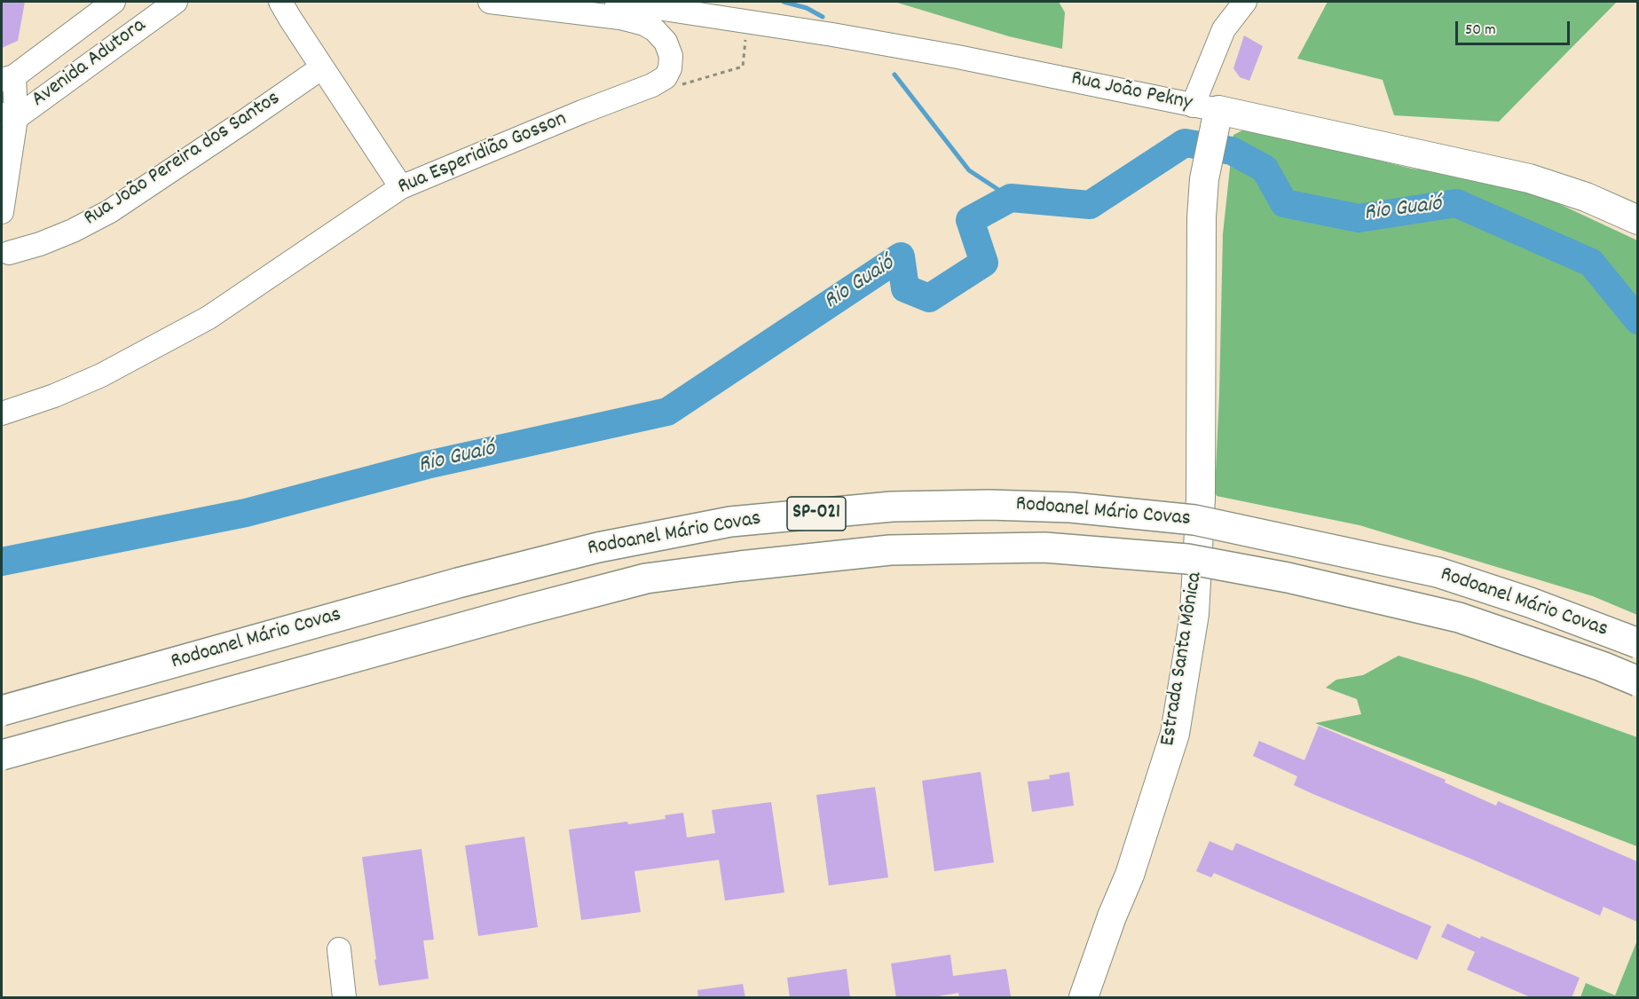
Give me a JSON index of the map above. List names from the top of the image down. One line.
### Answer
{"streets":{"highway":["Rodoanel Mário Covas","SP-021"],"main road":["Rua João Pekny","Estrada Santa Mônica"],"street":["Avenida Adutora","Rua Esperidião Gosson","Rua João Pereira dos Santos"]},"crossings":[["Rua João Pekny","Estrada Santa Mônica"]],"water":["Rio Guaió"],"scale_bar":"50 m"}
